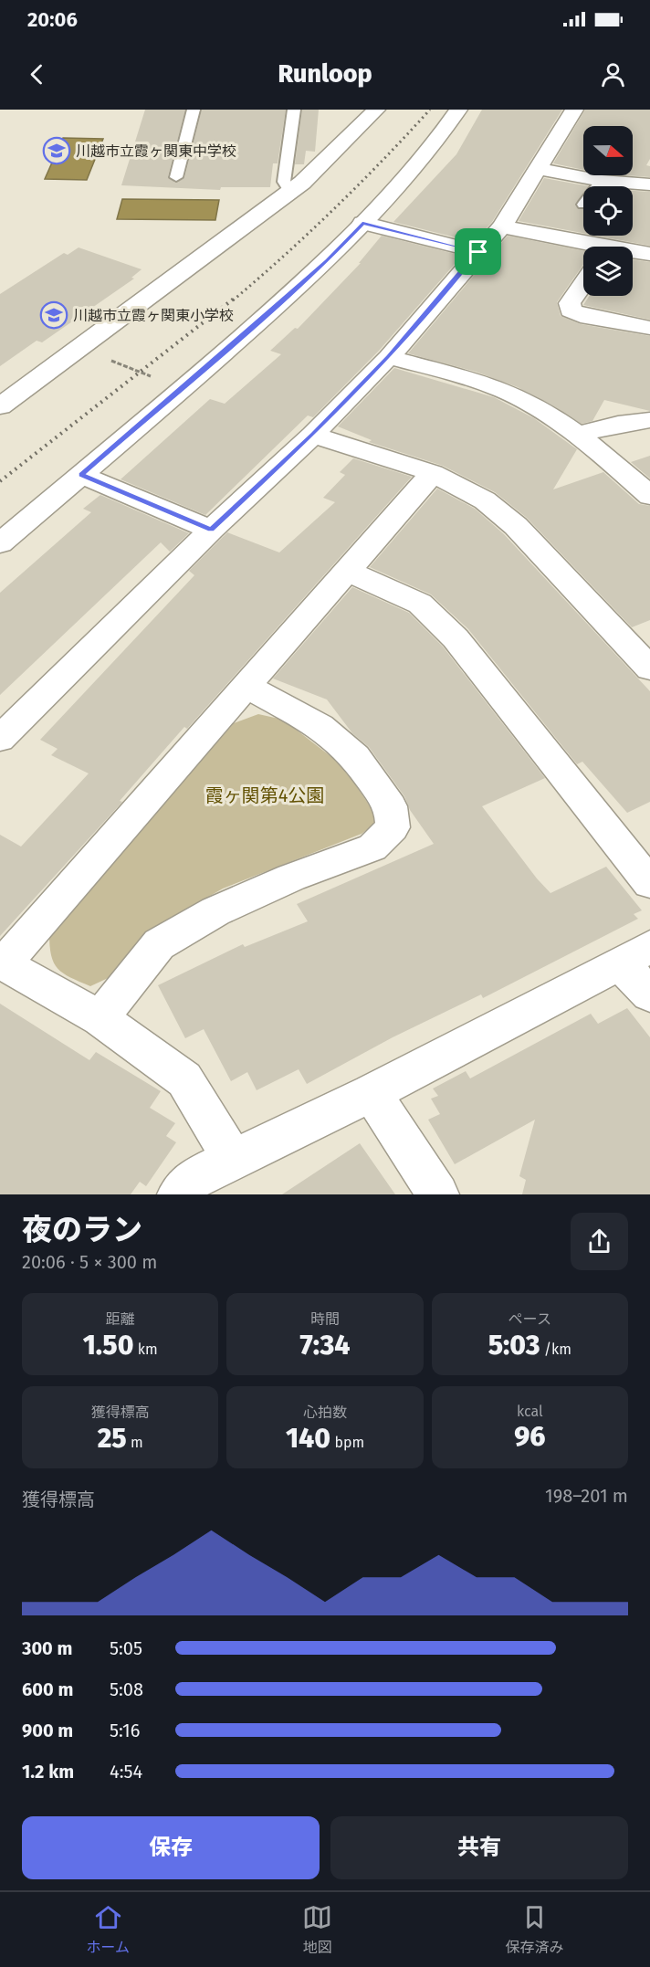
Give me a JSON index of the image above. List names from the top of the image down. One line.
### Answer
{"parks":["霞ヶ関第4公園"],"places":{"school or university":["川越市立霞ヶ関東中学校","川越市立霞ヶ関東小学校"]},"north":"right","page":{"status":"20:06","header":"Runloop","heading":["夜のラン","20:06 · 5 × 300 m"],"stats":[["距離","1.50 km"],["時間","7:34"],["ペース","5:03 /km"],["獲得標高","25 m"],["心拍数","140 bpm"],["kcal","96"]],"chart":["獲得標高","198–201 m"],"list":[{"name":"300 m","note":"5:05"},{"name":"600 m","note":"5:08"},{"name":"900 m","note":"5:16"},{"name":"1.2 km","note":"4:54"}],"buttons":["保存","共有"],"tabs":["ホーム","地図","保存済み"]}}
